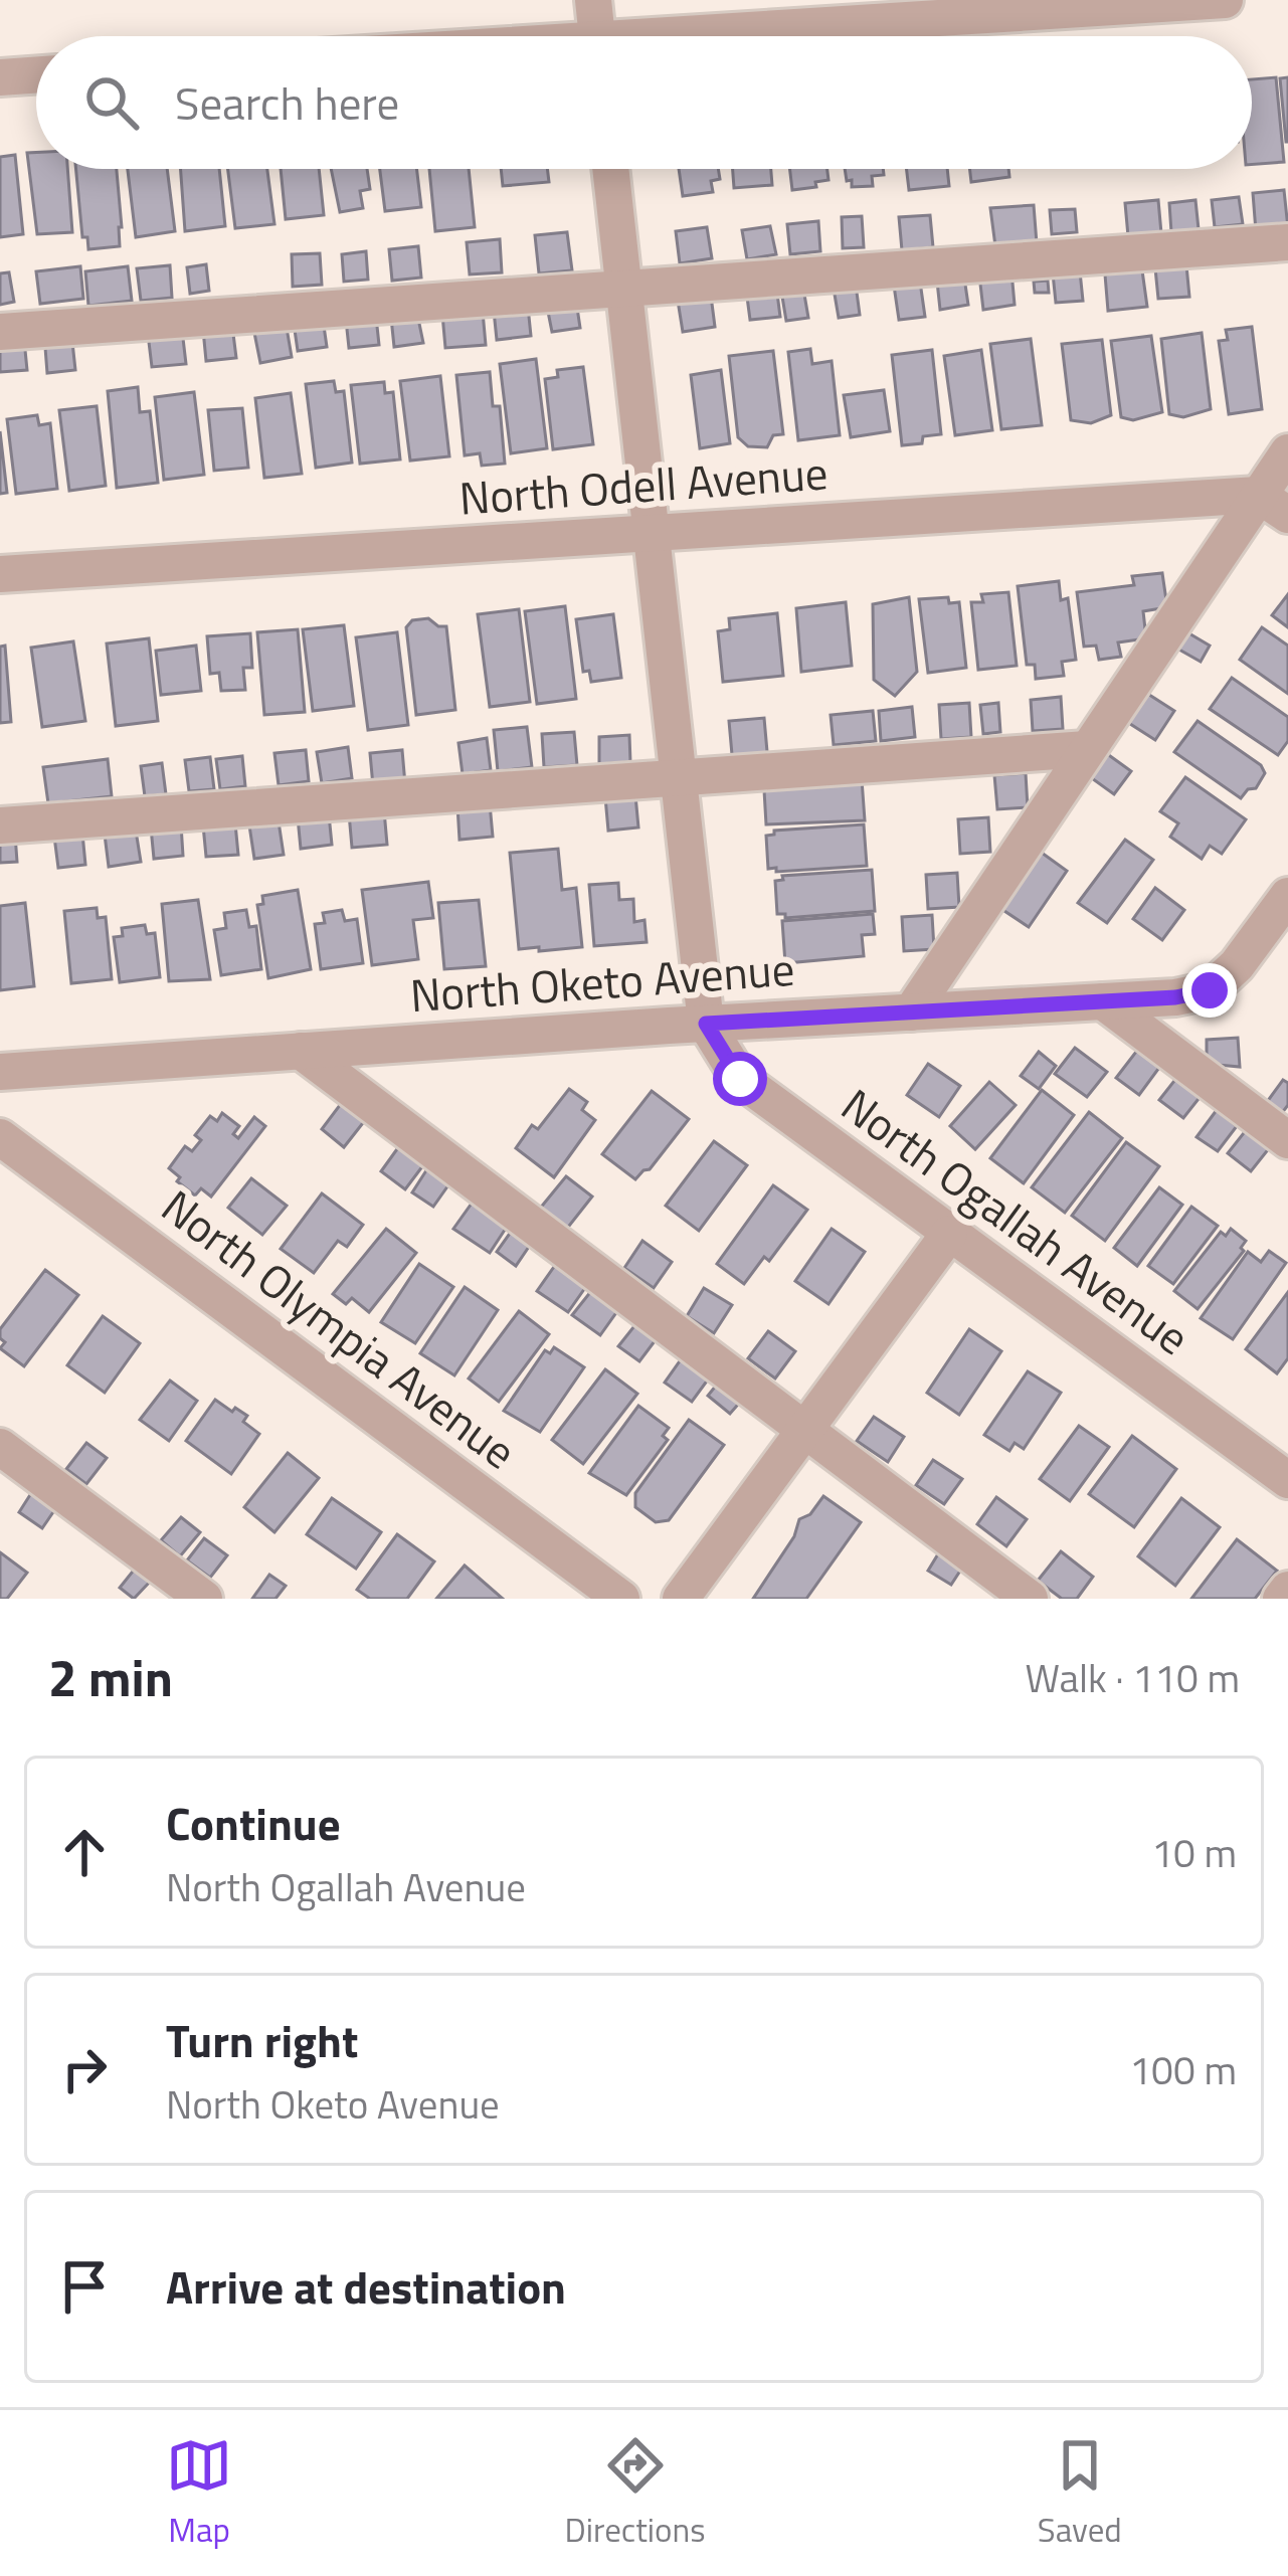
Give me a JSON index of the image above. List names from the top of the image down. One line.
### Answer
{"streets":{"street":["North Odell Avenue","North Oketo Avenue","North Ogallah Avenue","North Olympia Avenue"]},"crossings":[["North Oketo Avenue","North Ogallah Avenue"]],"page":{"search":"Search here","heading":["2 min","Walk · 110 m"],"list":[["Continue","North Ogallah Avenue","10 m"],["Turn right","North Oketo Avenue","100 m"],"Arrive at destination"],"nav":["Map","Directions","Saved"]}}
